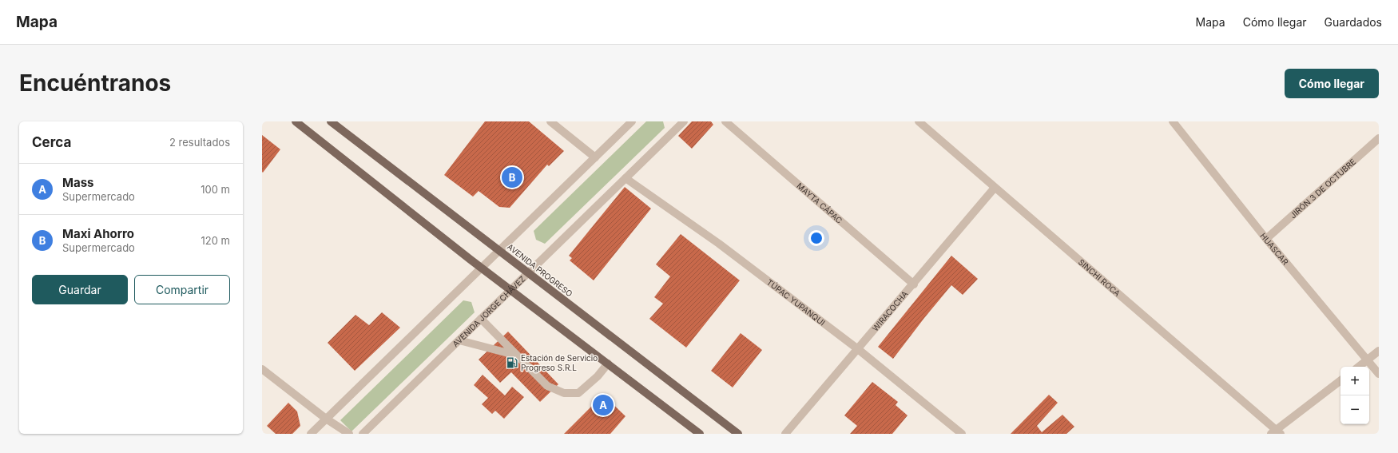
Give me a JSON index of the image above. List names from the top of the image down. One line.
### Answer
{"streets":{"main road":["AVENIDA PROGRESO"],"street":["JIRÓN 3 DE OCTUBRE","MAYTA CÁPAC","HUASCAR","SINCHI ROCA","TÚPAC YUPANQUI","AVENIDA JORGE CHÁVEZ","WIRACOCHA"]},"crossings":[["JIRÓN 3 DE OCTUBRE","HUASCAR"],["MAYTA CÁPAC","WIRACOCHA"],["AVENIDA PROGRESO","AVENIDA JORGE CHÁVEZ"],["SINCHI ROCA","WIRACOCHA"],["TÚPAC YUPANQUI","AVENIDA JORGE CHÁVEZ"],["TÚPAC YUPANQUI","WIRACOCHA"]],"places":{"fuel station":["Estación de Servicio Progreso S.R.L"]},"page":{"header":"Mapa","nav":["Mapa","Cómo llegar","Guardados"],"buttons":["Cómo llegar",["Guardar","Compartir"]],"title":"Encuéntranos","heading":["Cerca","2 resultados"],"list":[{"mark":"A","name":"Mass","note":"Supermercado","value":"100 m"},{"mark":"B","name":"Maxi Ahorro","note":"Supermercado","value":"120 m"}],"pins":["B","A"],"map_buttons":["+","−"]}}
